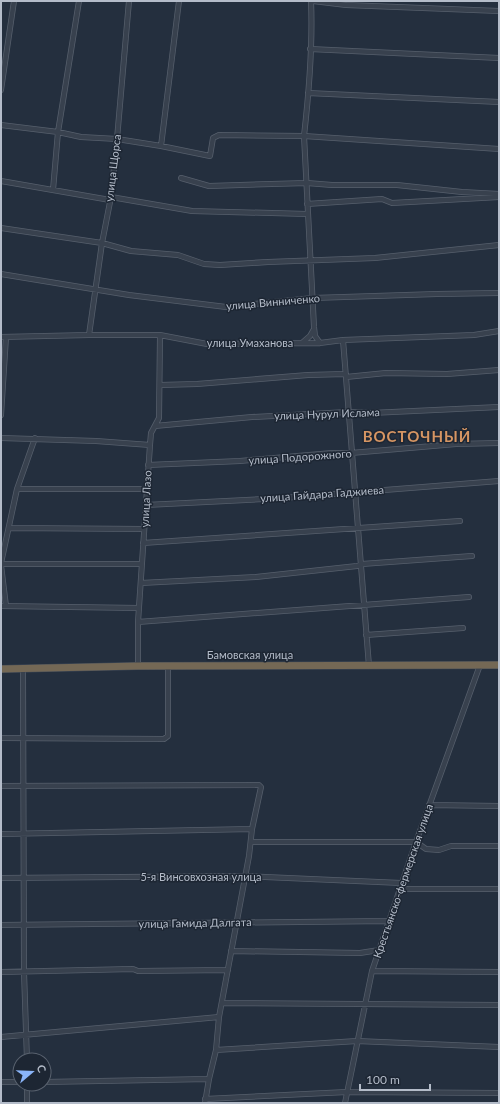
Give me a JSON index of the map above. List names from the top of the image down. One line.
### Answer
{"streets":{"highway":["Бамовская улица"],"street":["улица Щорса","улица Винниченко","улица Умаханова","улица Нурул Ислама","улица Подорожного","улица Гайдара Гаджиева","улица Лазо","5-я Винсовхозная улица","Крестьянско-фермерская улица","улица Гамида Далгата"]},"crossings":[["улица Щорса","улица Винниченко"],["улица Щорса","улица Умаханова"],["улица Умаханова","улица Лазо"],["улица Нурул Ислама","улица Лазо"],["улица Подорожного","улица Лазо"],["улица Гайдара Гаджиева","улица Лазо"],["улица Лазо","Бамовская улица"],["Бамовская улица","Крестьянско-фермерская улица"],["5-я Винсовхозная улица","Крестьянско-фермерская улица"],["Крестьянско-фермерская улица","улица Гамида Далгата"]],"districts":["ВОСТОЧНЫЙ"],"scale_bar":"100 m","north":"right"}
